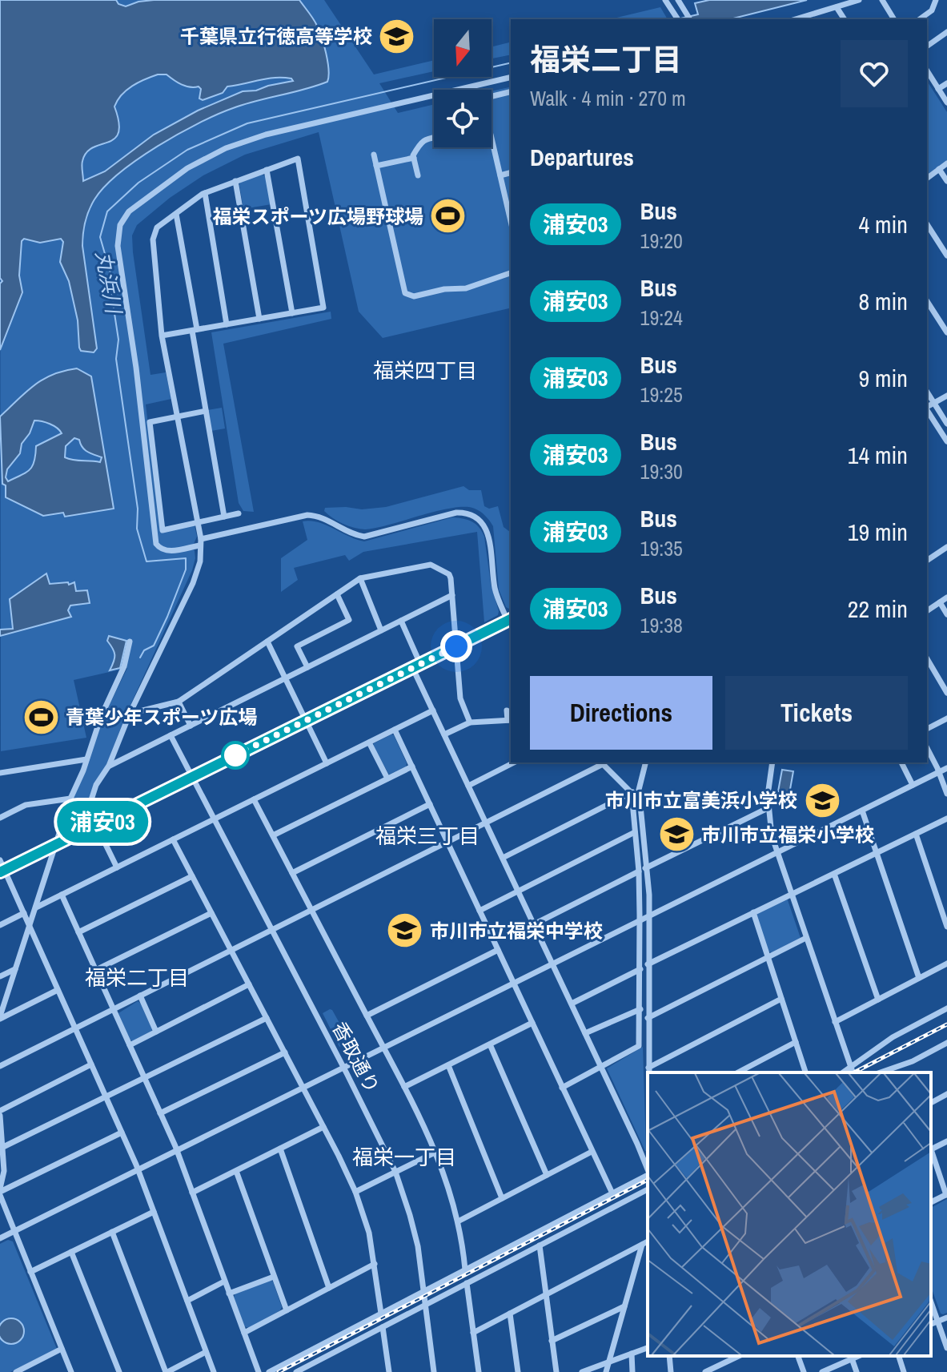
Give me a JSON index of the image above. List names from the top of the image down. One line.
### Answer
{"streets":{"street":["香取通り"]},"districts":["福栄四丁目","福栄三丁目","福栄二丁目","福栄一丁目"],"water":["丸浜川"],"places":{"school or university":["千葉県立行徳高等学校","市川市立富美浜小学校","市川市立福栄小学校","市川市立福栄中学校"],"sports":["福栄スポーツ広場野球場","青葉少年スポーツ広場"]},"lines":["bus line 浦安03"],"north":"bottom","page":{"on_map":"浦安03","heading":[["福栄二丁目","Walk · 4 min · 270 m"],"Departures"],"list":[{"mark":"浦安03","name":"Bus","note":"19:20","value":"4 min"},{"mark":"浦安03","name":"Bus","note":"19:24","value":"8 min"},{"mark":"浦安03","name":"Bus","note":"19:25","value":"9 min"},{"mark":"浦安03","name":"Bus","note":"19:30","value":"14 min"},{"mark":"浦安03","name":"Bus","note":"19:35","value":"19 min"},{"mark":"浦安03","name":"Bus","note":"19:38","value":"22 min"}],"buttons":["Directions","Tickets"]}}
